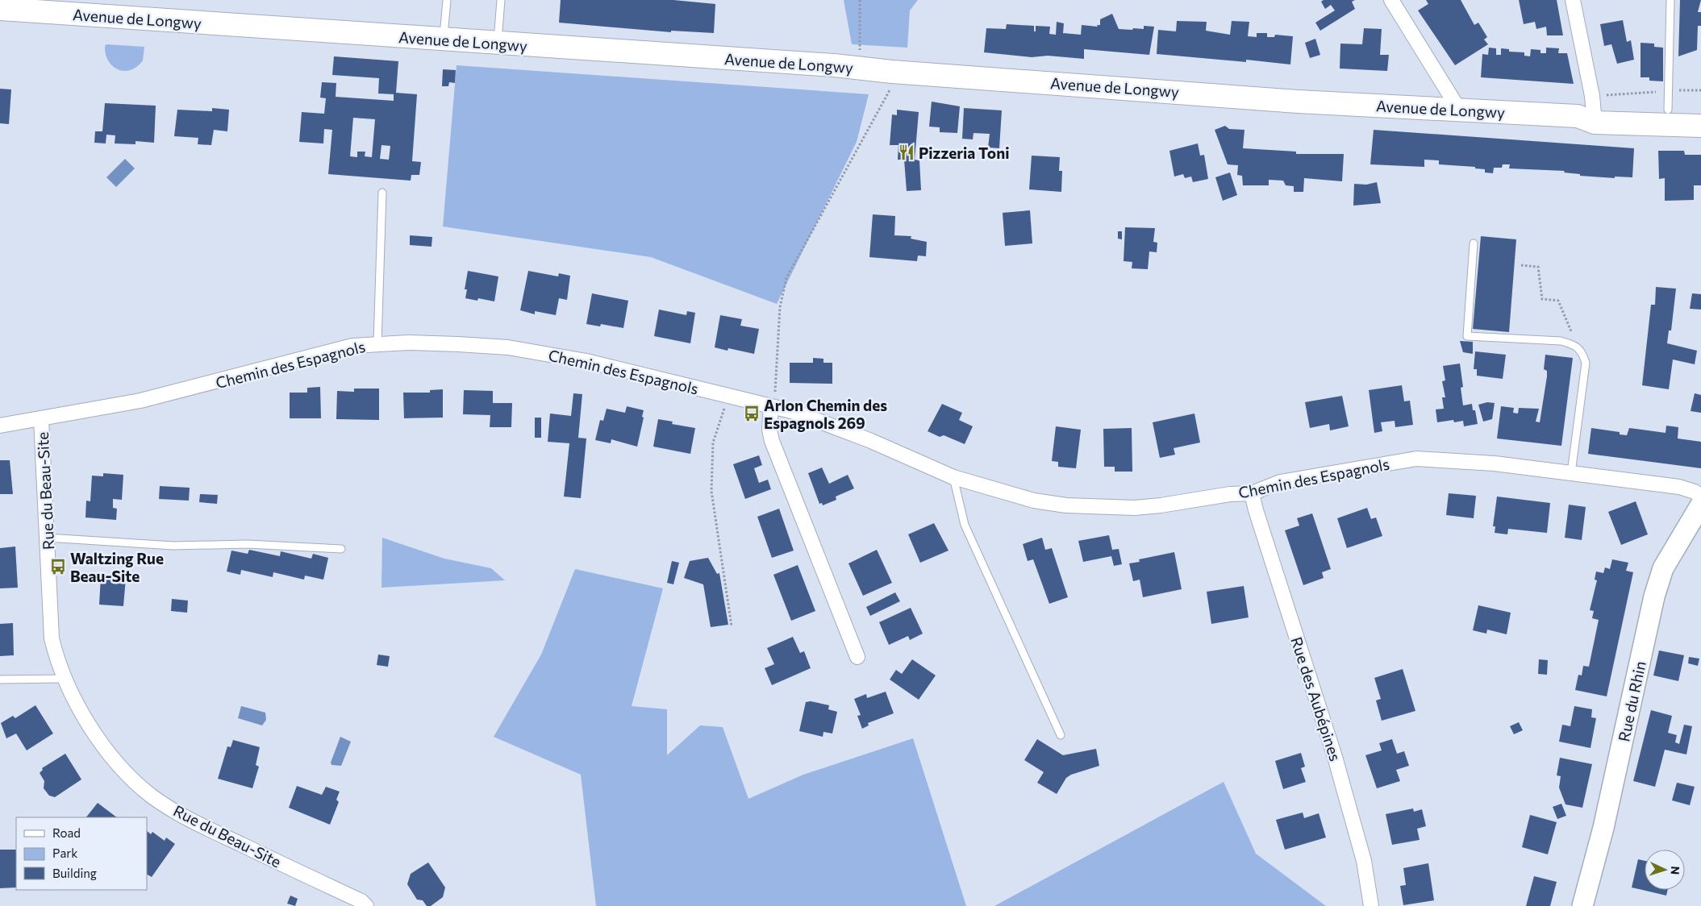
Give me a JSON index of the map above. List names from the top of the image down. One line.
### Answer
{"streets":{"main road":["Avenue de Longwy"],"street":["Chemin des Espagnols","Rue du Beau-Site","Rue des Aubépines","Rue du Rhin"]},"crossings":[["Chemin des Espagnols","Rue du Beau-Site"],["Chemin des Espagnols","Rue des Aubépines"]],"places":{"restaurant":["Pizzeria Toni"],"bus stop":["Arlon Chemin des Espagnols 269","Waltzing Rue Beau-Site"]},"legend":["Road","Park","Building"],"north":"right"}
